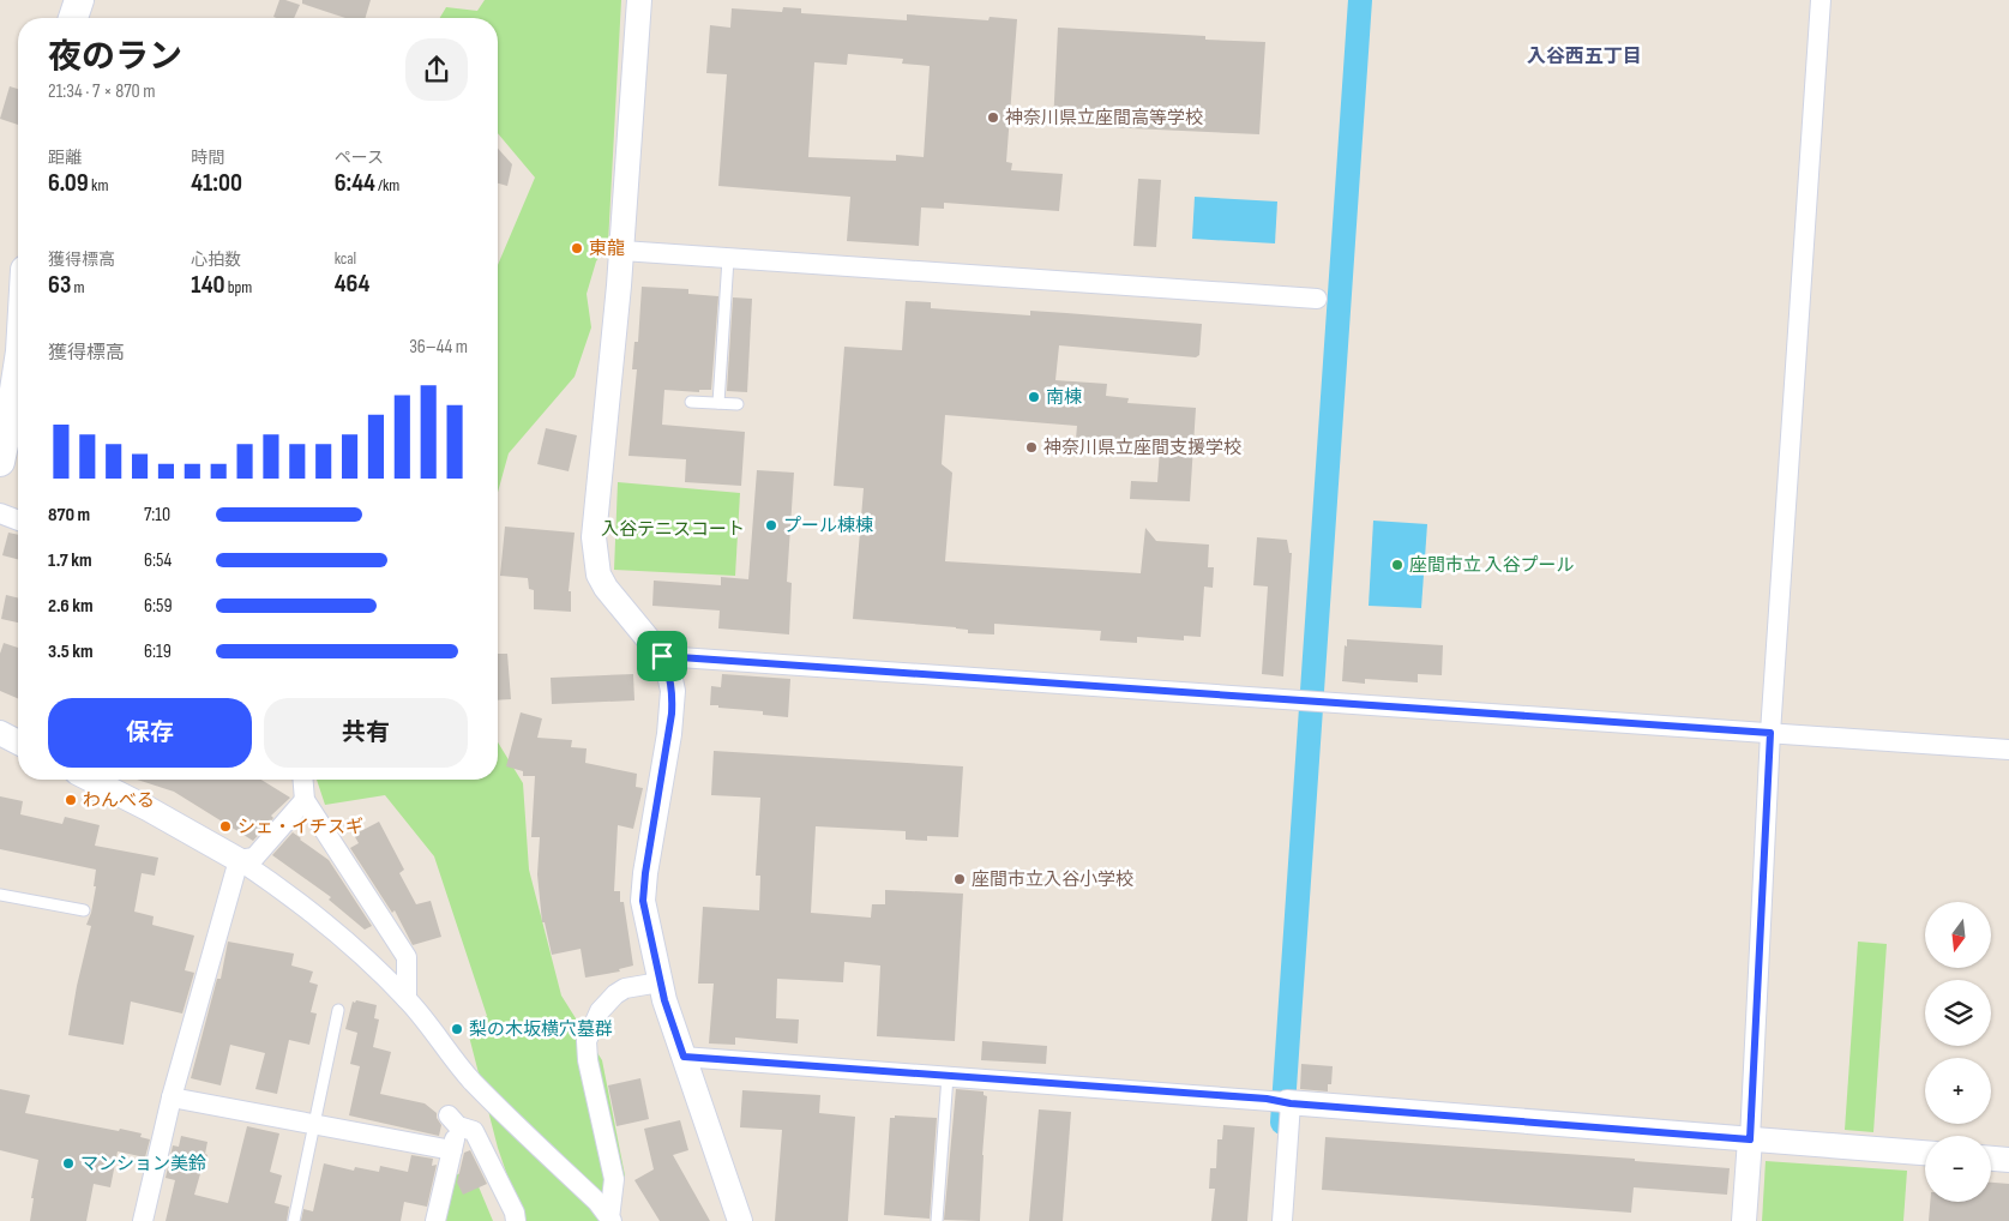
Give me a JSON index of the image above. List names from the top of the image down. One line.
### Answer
{"districts":["入谷西五丁目"],"parks":["入谷テニスコート"],"places":["神奈川県立座間高等学校","東龍","南棟","神奈川県立座間支援学校","プール棟棟","座間市立 入谷プール","わんべる","シェ・イチスギ","座間市立入谷小学校","梨の木坂横穴墓群","マンション美鈴"],"north":"bottom","page":{"heading":["夜のラン","21:34 · 7 × 870 m"],"stats":[["距離","6.09 km"],["時間","41:00"],["ペース","6:44 /km"],["獲得標高","63 m"],["心拍数","140 bpm"],["kcal","464"]],"chart":["獲得標高","36–44 m"],"list":[{"name":"870 m","note":"7:10"},{"name":"1.7 km","note":"6:54"},{"name":"2.6 km","note":"6:59"},{"name":"3.5 km","note":"6:19"}],"buttons":["保存","共有"],"map_buttons":["+","−"]}}
